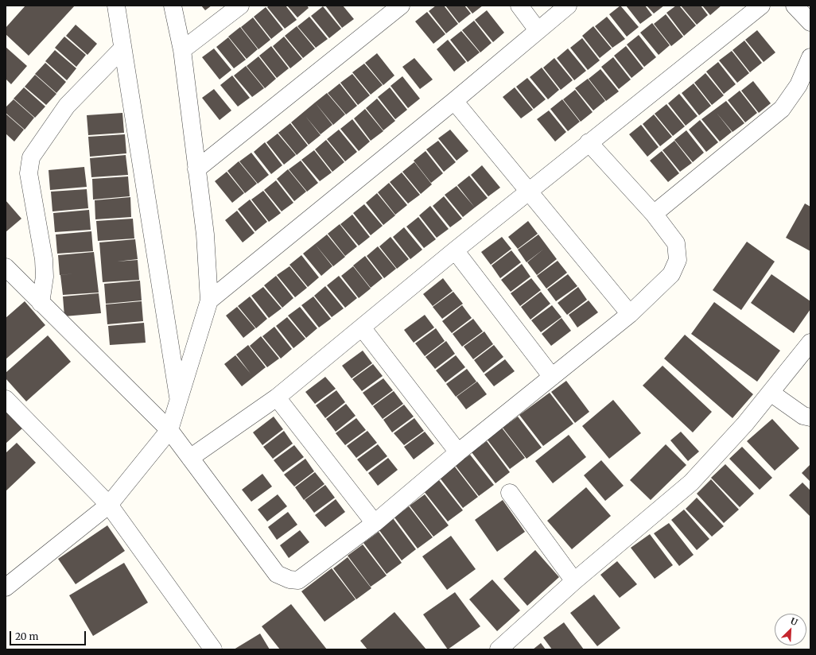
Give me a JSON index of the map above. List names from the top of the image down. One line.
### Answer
{"scale_bar":"20 m","north":"top right"}
